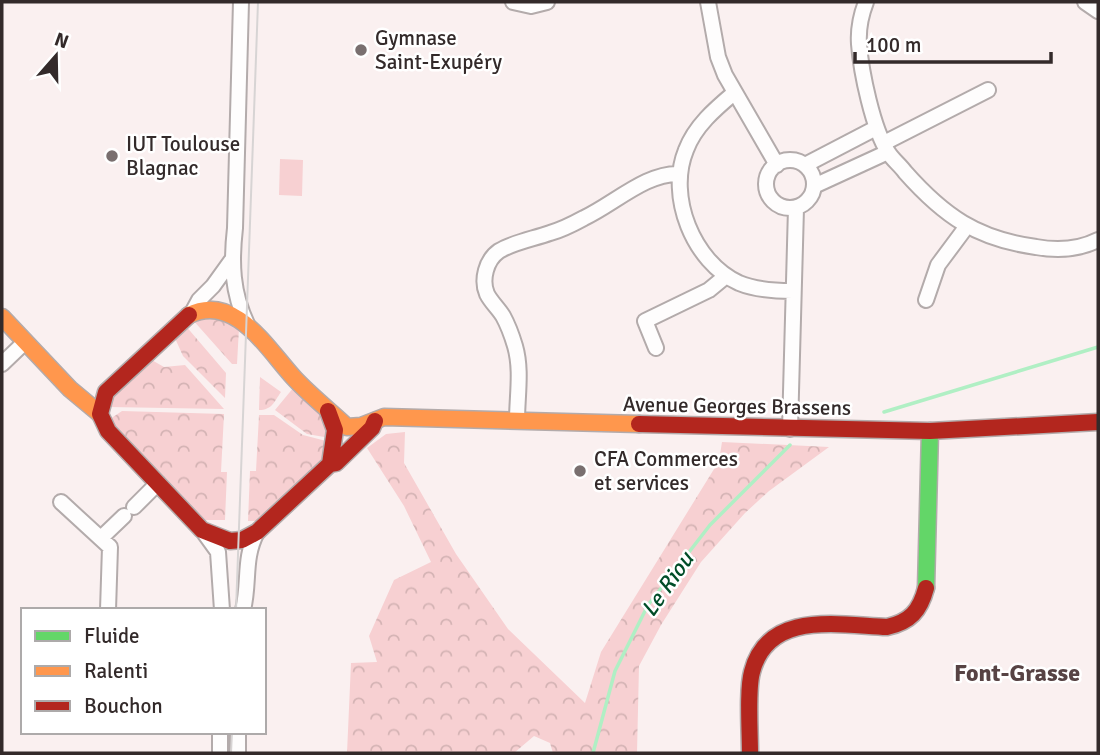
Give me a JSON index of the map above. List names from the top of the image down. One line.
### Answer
{"streets":{"street":["Avenue Georges Brassens"]},"districts":["Font-Grasse"],"water":["Le Riou"],"places":["Gymnase Saint-Exupéry","IUT Toulouse Blagnac","CFA Commerces et services"],"legend":["Fluide","Ralenti","Bouchon"],"scale_bar":"100 m","north":"top"}
